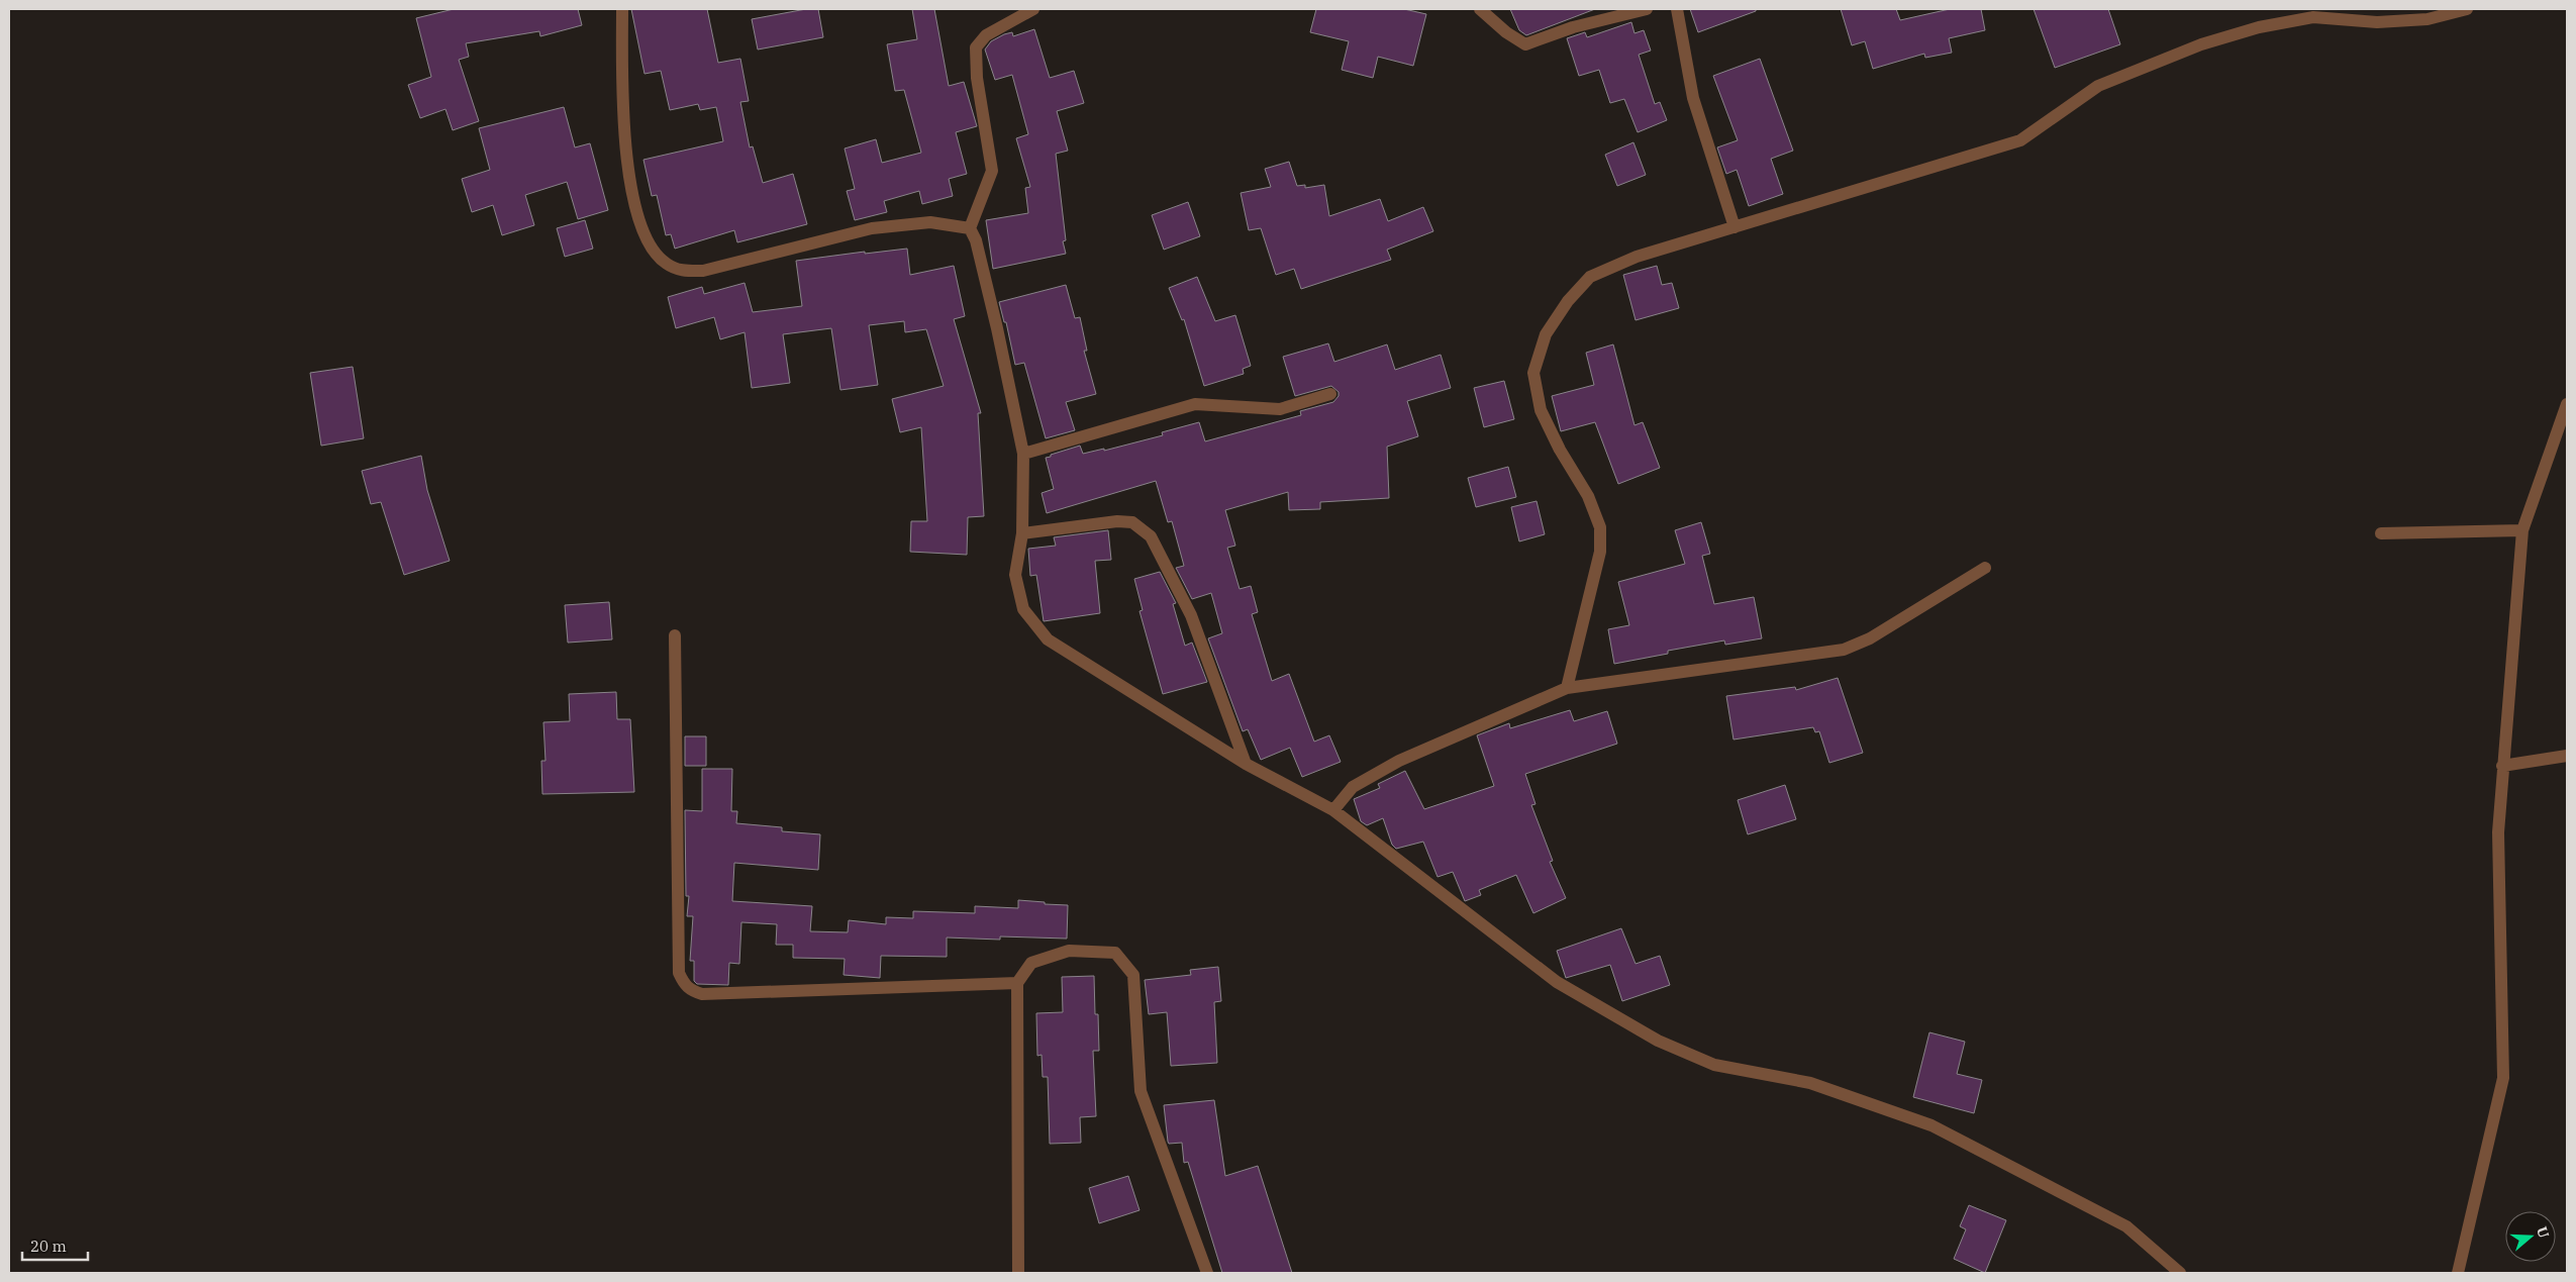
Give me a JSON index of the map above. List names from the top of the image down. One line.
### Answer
{"scale_bar":"20 m","north":"right"}
